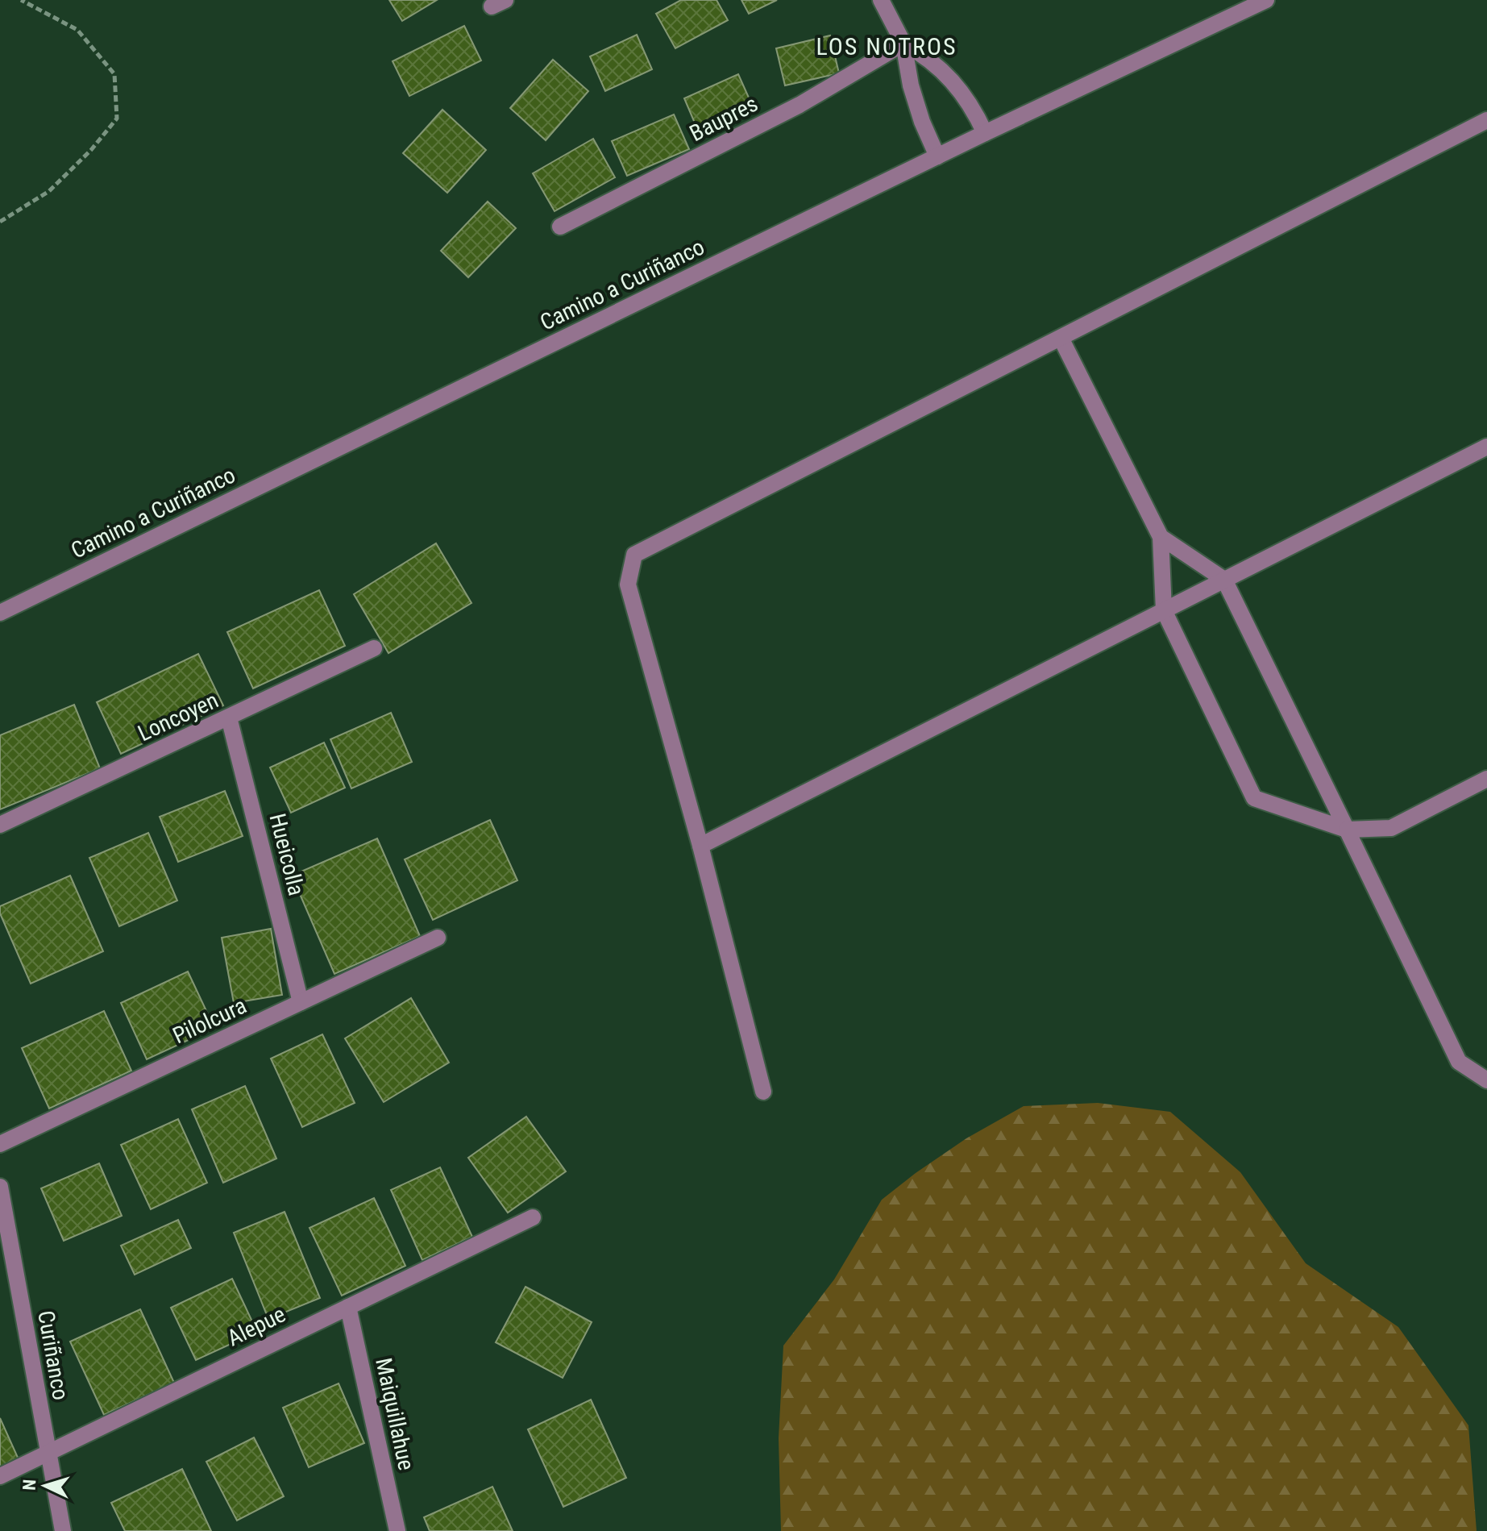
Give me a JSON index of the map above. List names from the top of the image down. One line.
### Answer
{"streets":{"street":["Baupres","Camino a Curiñanco","Loncoyen","Hueicolla","Pilolcura","Alepue","Curiñanco","Maiquillahue"]},"crossings":[["Loncoyen","Hueicolla"],["Hueicolla","Pilolcura"],["Alepue","Curiñanco"],["Alepue","Maiquillahue"]],"districts":["LOS NOTROS"],"north":"left"}
